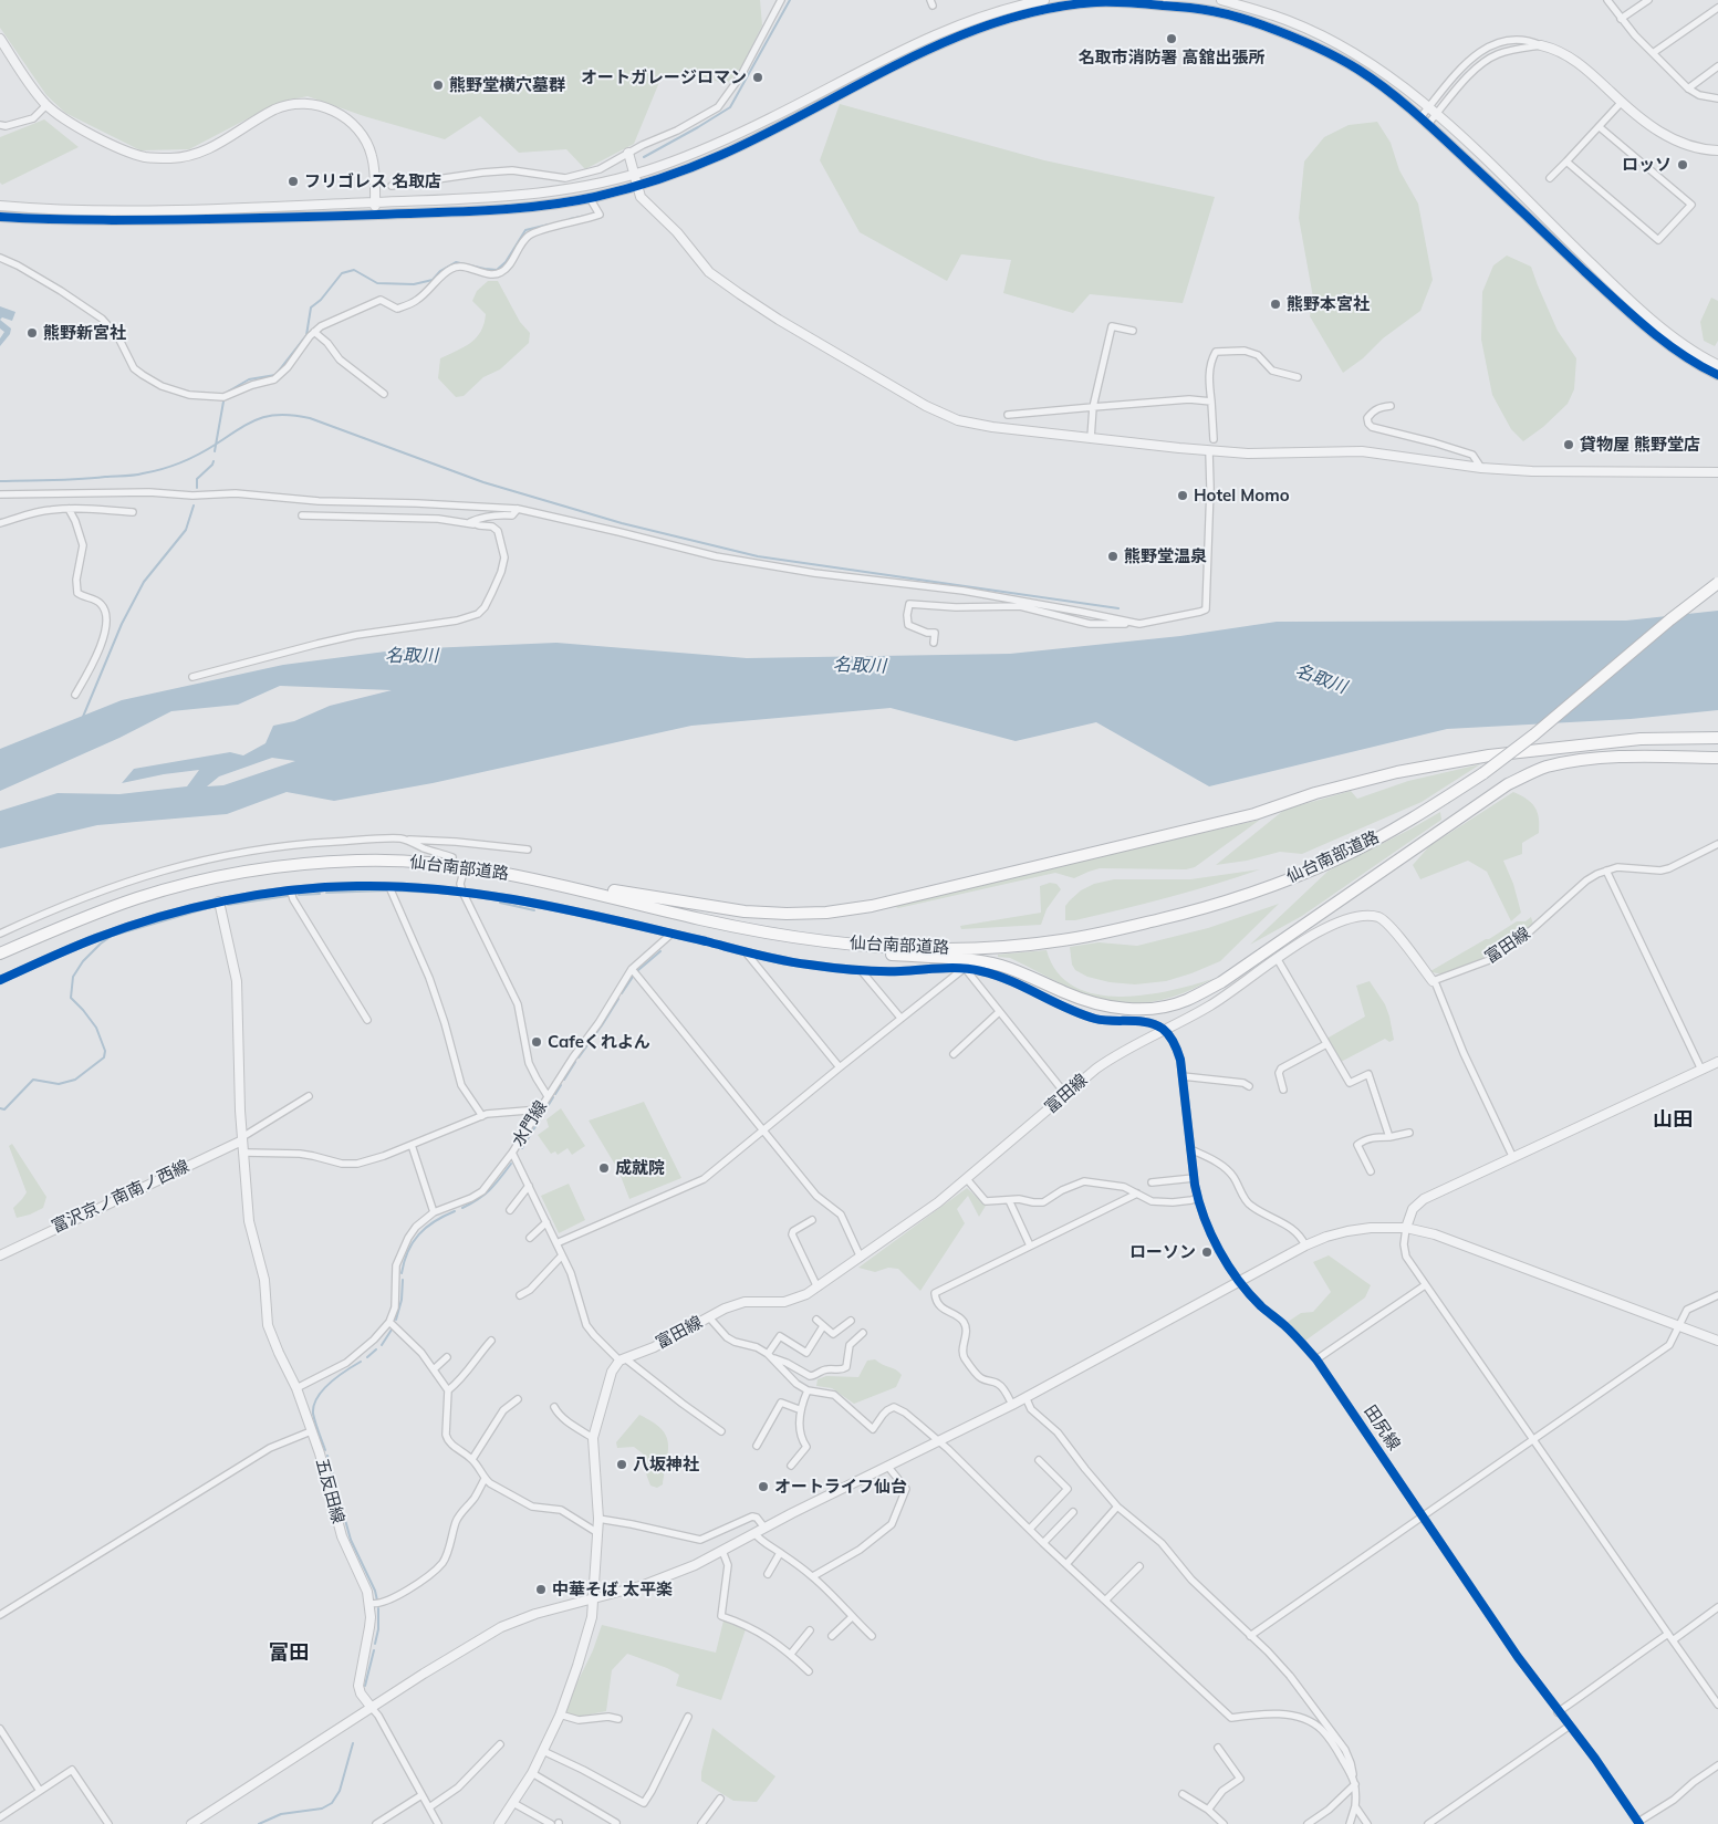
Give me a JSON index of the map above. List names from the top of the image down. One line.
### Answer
{"streets":{"highway":["仙台南部道路"],"street":["富田線","水門線","富沢京ノ南南ノ西線","田尻線","五反田線"]},"crossings":[["富田線","水門線"],["富田線","田尻線"],["富沢京ノ南南ノ西線","五反田線"]],"districts":["山田","富田"],"water":["名取川"],"places":["名取市消防署 高舘出張所","オートガレージロマン","熊野堂横穴墓群","ロッソ","フリゴレス 名取店","熊野本宮社","熊野新宮社","貸物屋 熊野堂店","Hotel Momo","熊野堂温泉","Cafeくれよん","成就院","ローソン","八坂神社","オートライフ仙台","中華そば 太平楽"]}
